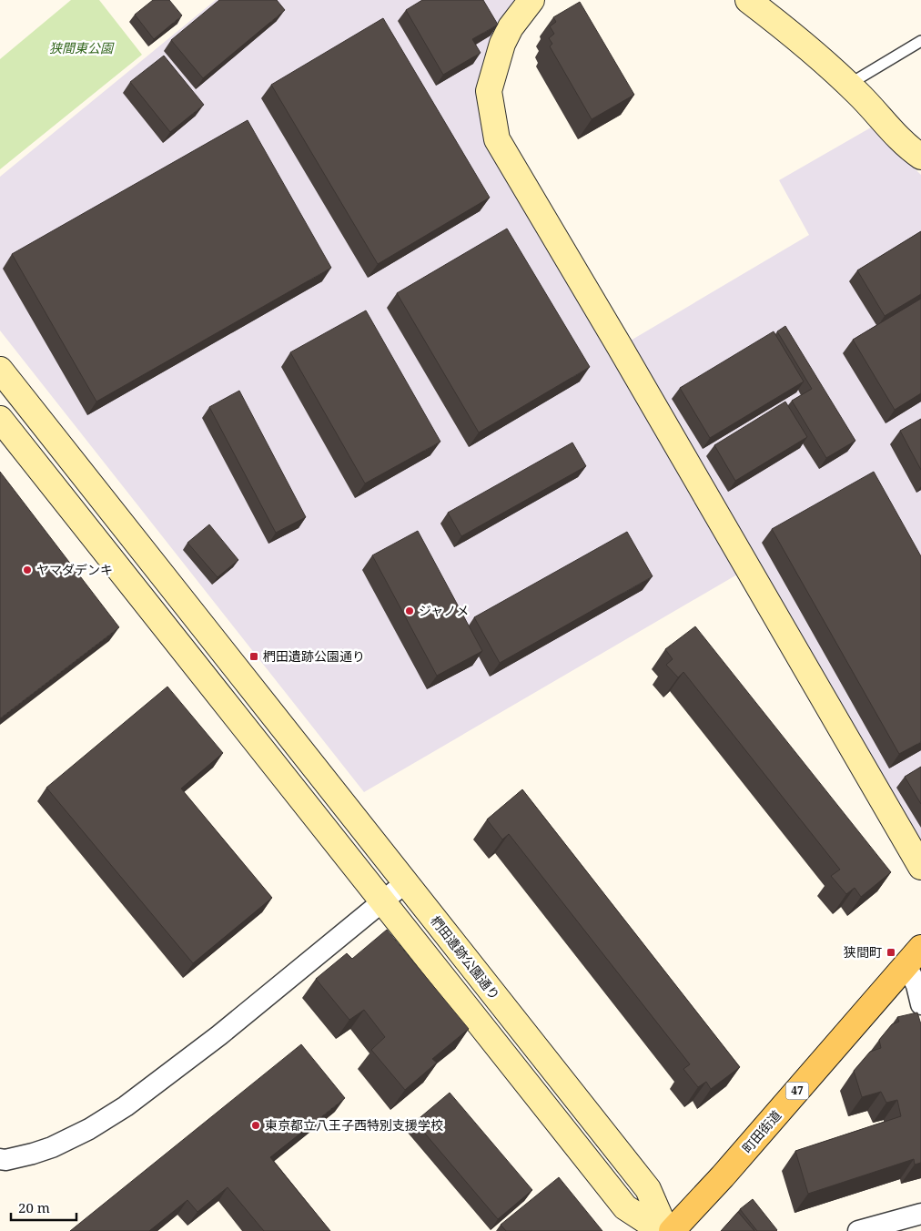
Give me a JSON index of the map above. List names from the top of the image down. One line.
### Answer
{"streets":{"main road":["47","町田街道"],"street":["椚田遺跡公園通り"]},"parks":["狭間東公園"],"places":{"other":["ヤマダデンキ","ジャノメ","東京都立八王子西特別支援学校"],"transit":["椚田遺跡公園通り","狭間町"]},"scale_bar":"20 m"}
